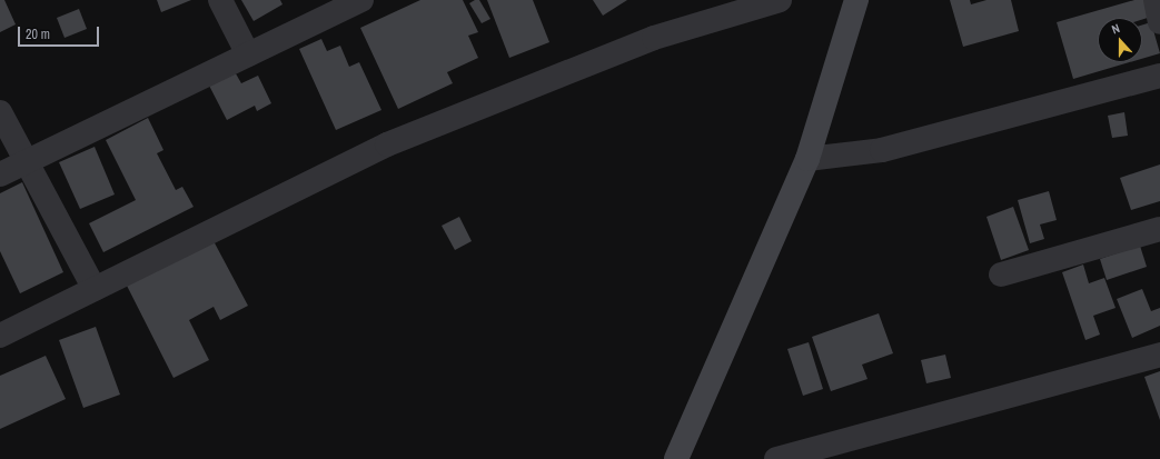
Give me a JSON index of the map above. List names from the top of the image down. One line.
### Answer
{"scale_bar":"20 m","north":"top"}
